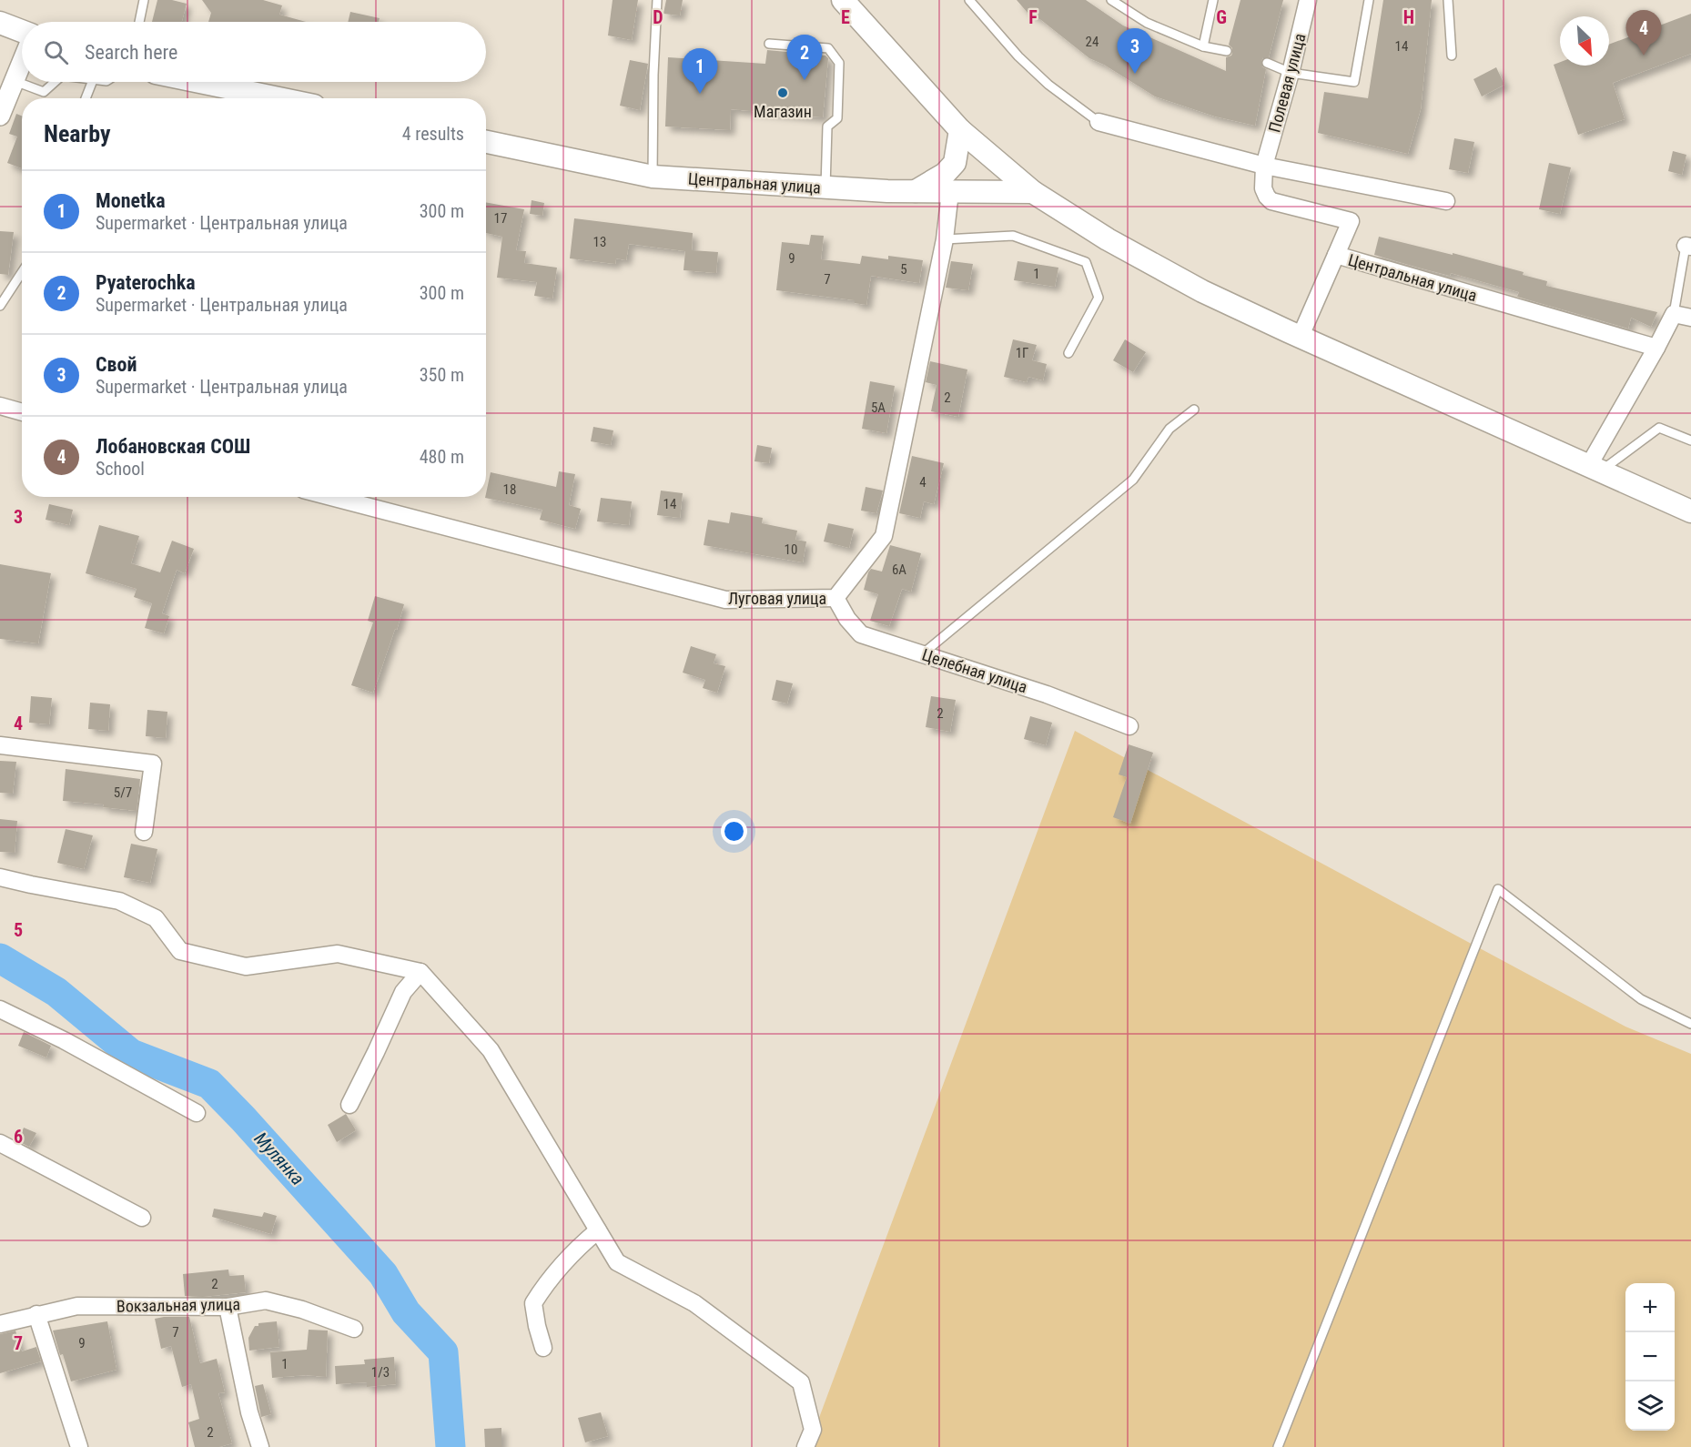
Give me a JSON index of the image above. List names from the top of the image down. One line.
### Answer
{"streets":{"main road":["Центральная улица"],"street":["Полевая улица","Луговая улица","Целебная улица","Вокзальная улица"]},"crossings":[["Полевая улица","Центральная улица"],["Центральная улица","Луговая улица"],["Луговая улица","Целебная улица"]],"water":["Мулянка"],"places":["Магазин"],"house_numbers":["24","14","17","13","9","5","1","7","1Г","2","5А","4","18","14","10","6А","2","5/7","2","7","9","1","1/3","2"],"north":"bottom right","page":{"pins":["4","3","2","1"],"search":"Search here","heading":["Nearby","4 results"],"list":[{"mark":"1","name":"Monetka","note":"Supermarket · Центральная улица","value":"300 m"},{"mark":"2","name":"Pyaterochka","note":"Supermarket · Центральная улица","value":"300 m"},{"mark":"3","name":"Свой","note":"Supermarket · Центральная улица","value":"350 m"},{"mark":"4","name":"Лобановская СОШ","note":"School","value":"480 m"}],"map_buttons":["+","−"]},"grid":{"columns":["D","E","F","G","H"],"rows":["3","4","5","6","7"]}}
